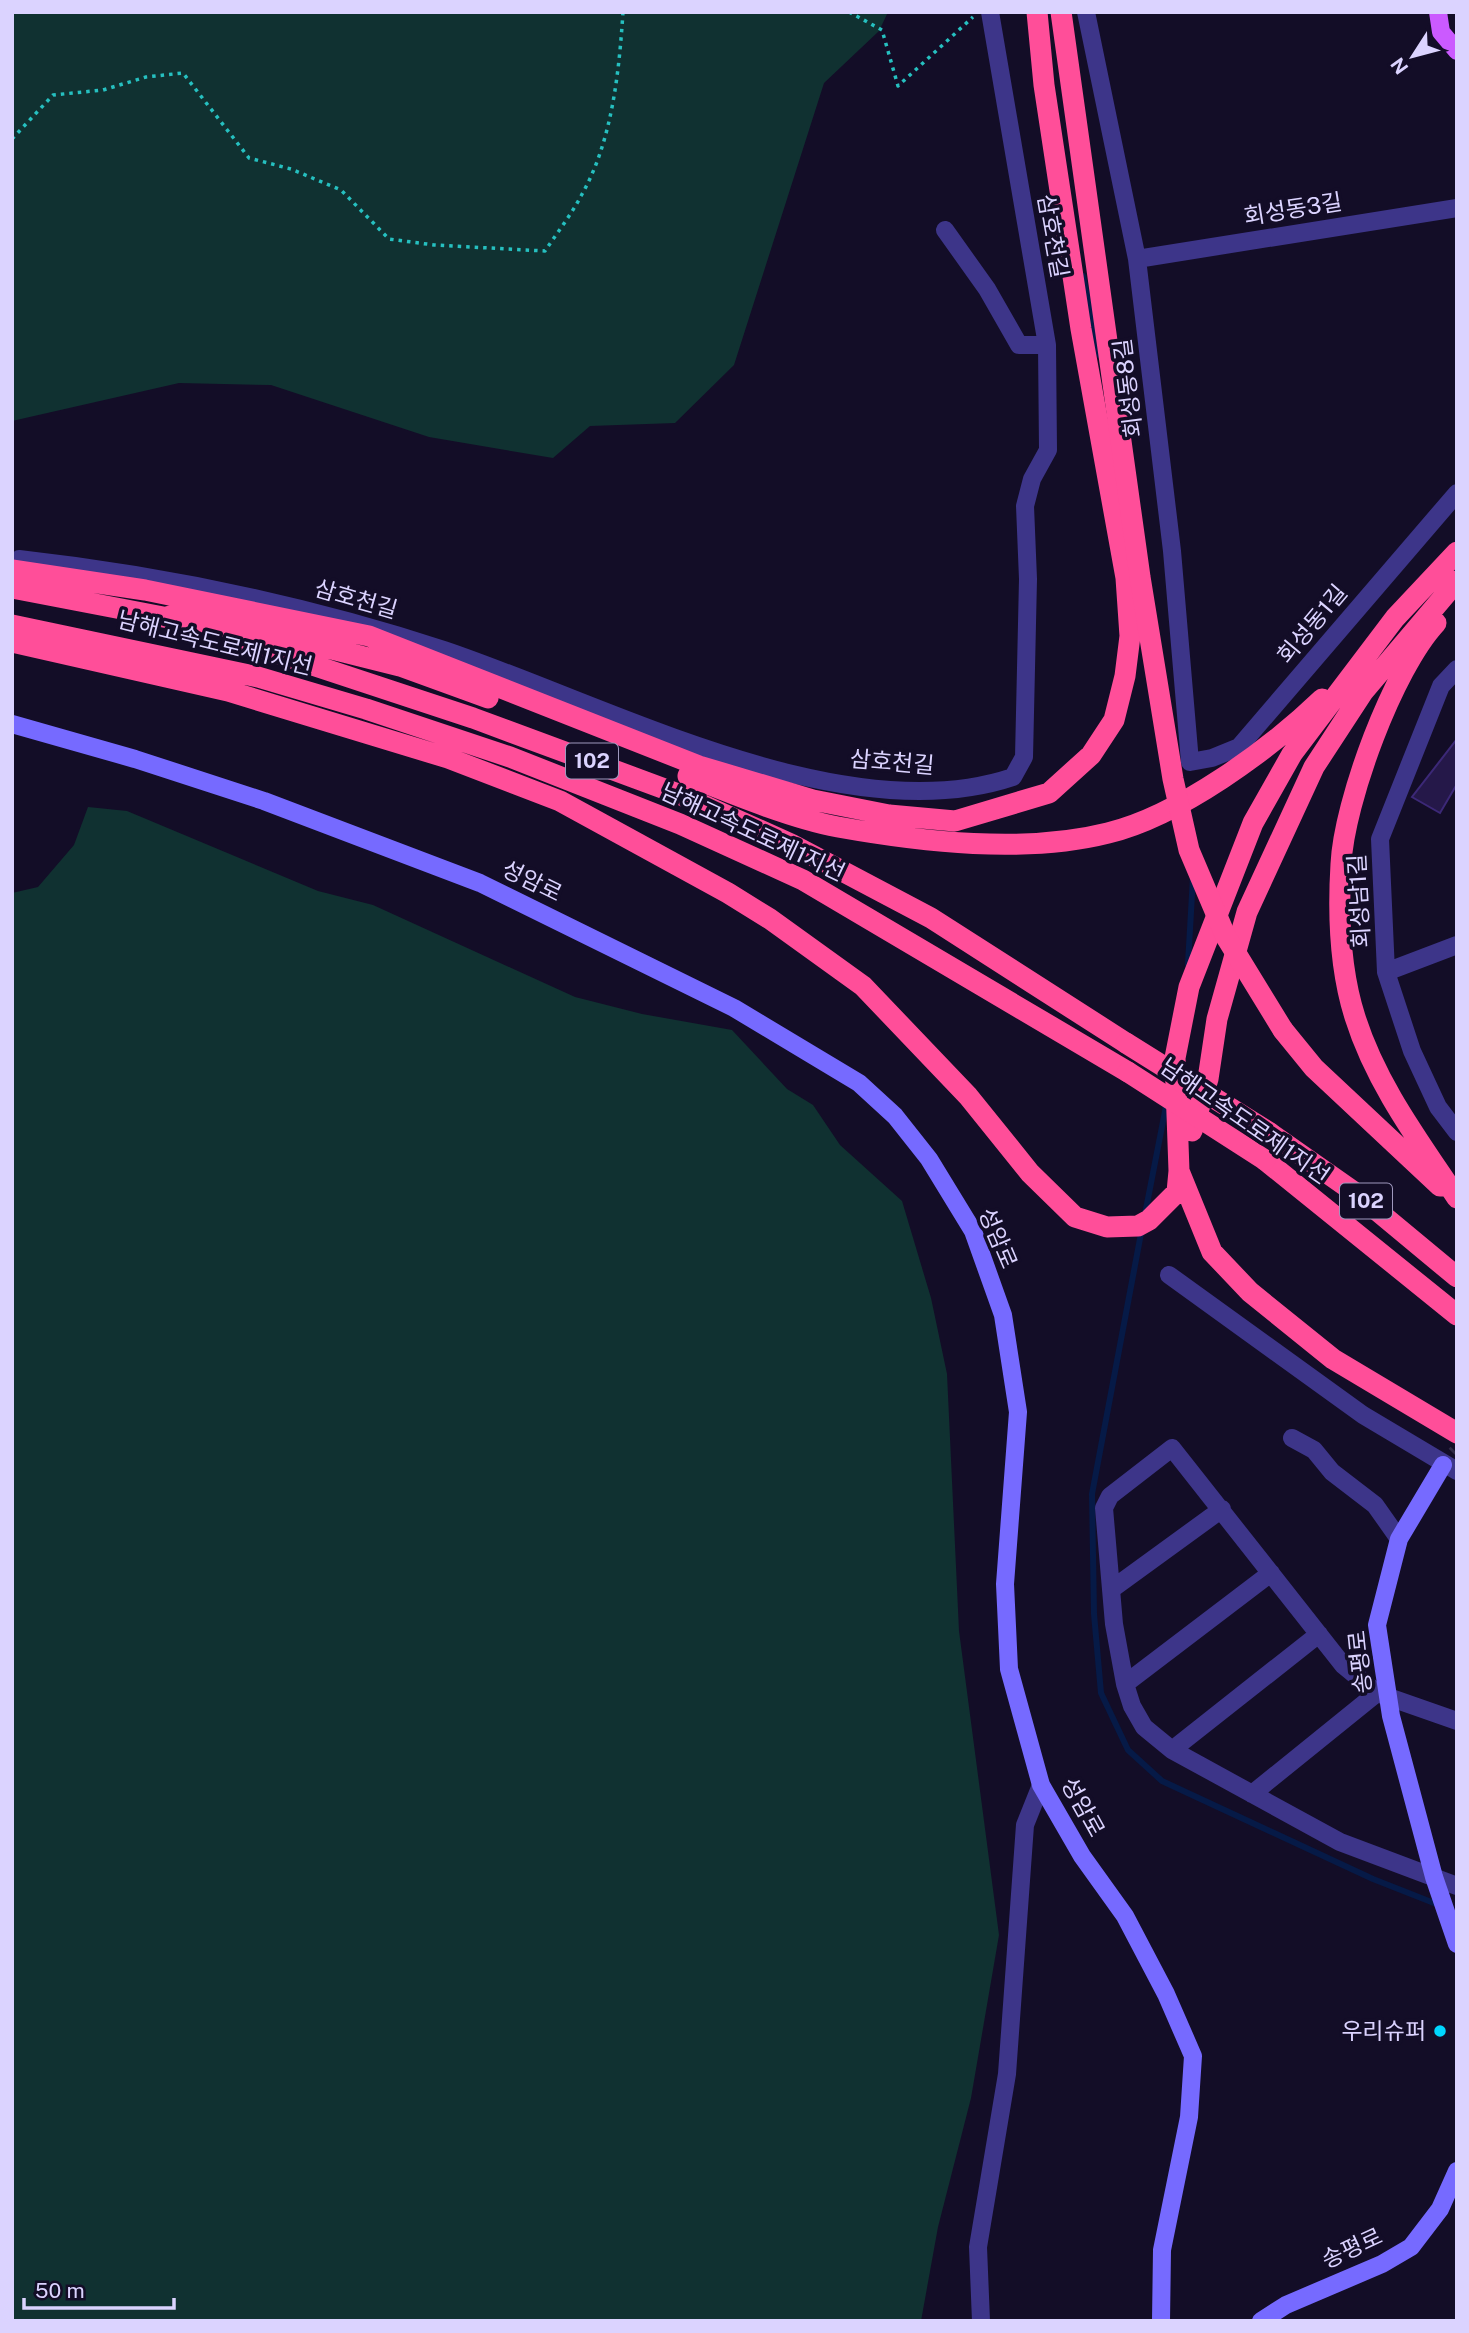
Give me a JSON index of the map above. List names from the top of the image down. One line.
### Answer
{"streets":{"highway":["남해고속도로제1지선","102"],"main road":["성암로","송평로"],"street":["회성동3길","삼호천길","회성동8길","회성동1길","회성남1길"]},"crossings":[["회성동3길","회성동8길"],["회성동8길","회성동1길"]],"places":["우리슈퍼"],"scale_bar":"50 m","north":"bottom left"}
